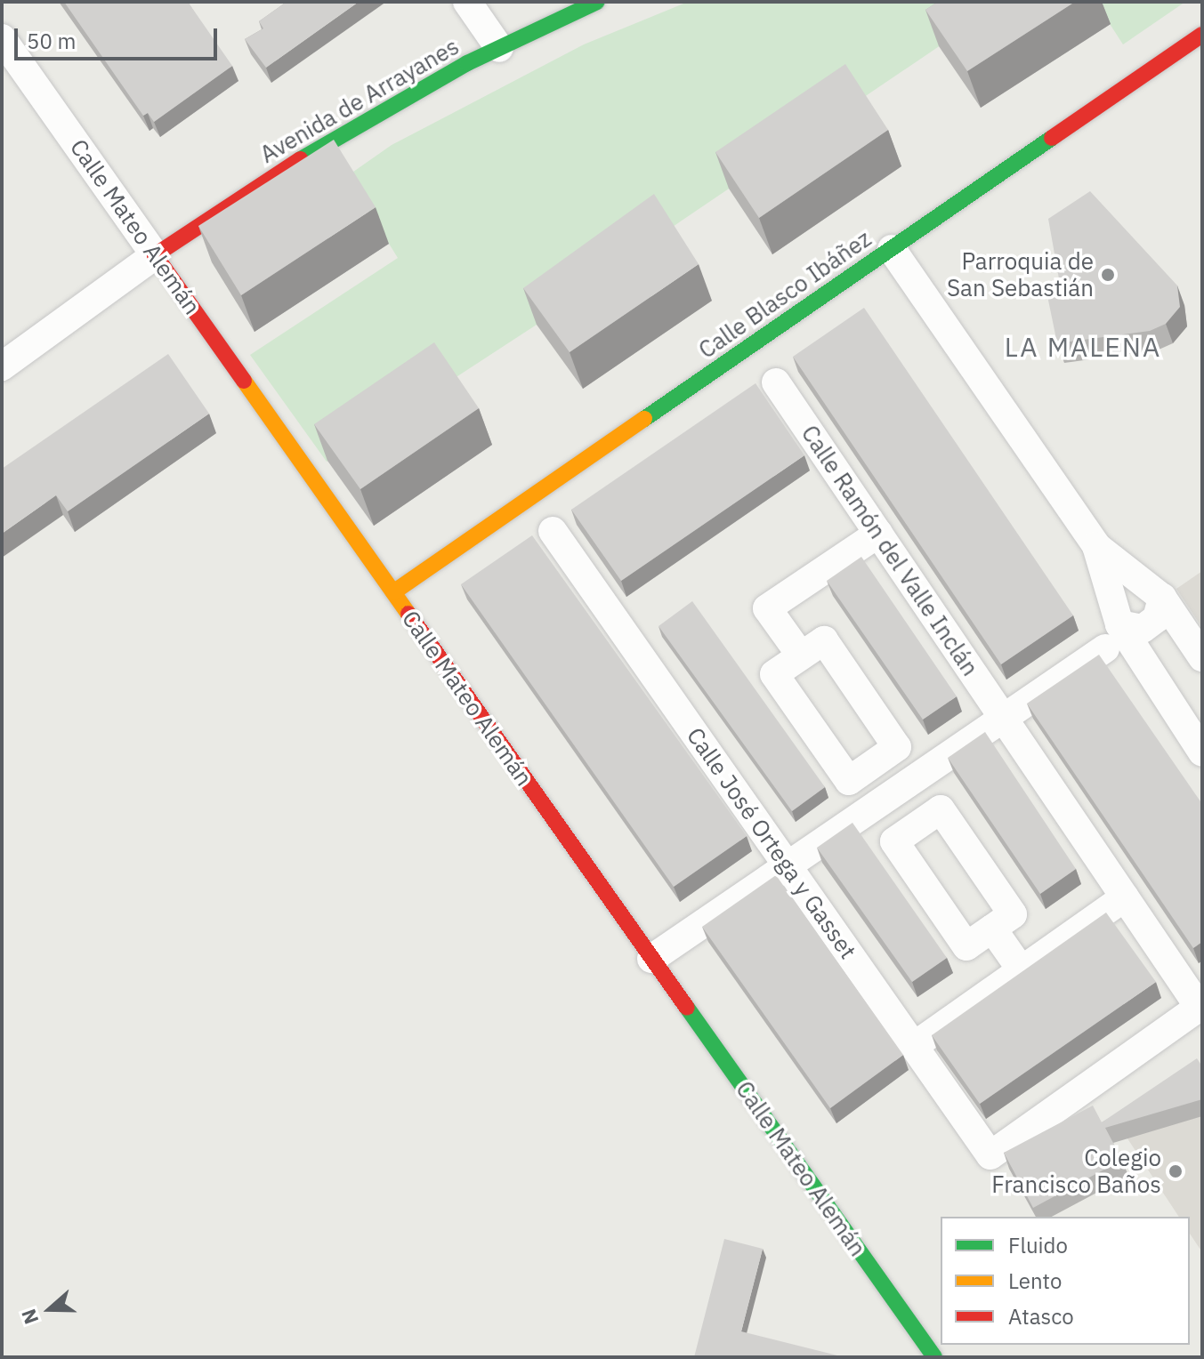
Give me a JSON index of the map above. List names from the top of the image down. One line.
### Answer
{"streets":{"street":["Avenida de Arrayanes","Calle Mateo Alemán","Calle Blasco Ibáñez","Calle Ramón del Valle Inclán","Calle José Ortega y Gasset"]},"crossings":[["Avenida de Arrayanes","Calle Mateo Alemán"],["Calle Mateo Alemán","Calle Blasco Ibáñez"],["Calle Ramón del Valle Inclán","Calle José Ortega y Gasset"]],"districts":["LA MALENA"],"places":["Parroquia de San Sebastián","Colegio Francisco Baños"],"legend":["Fluido","Lento","Atasco"],"scale_bar":"50 m","north":"left"}
